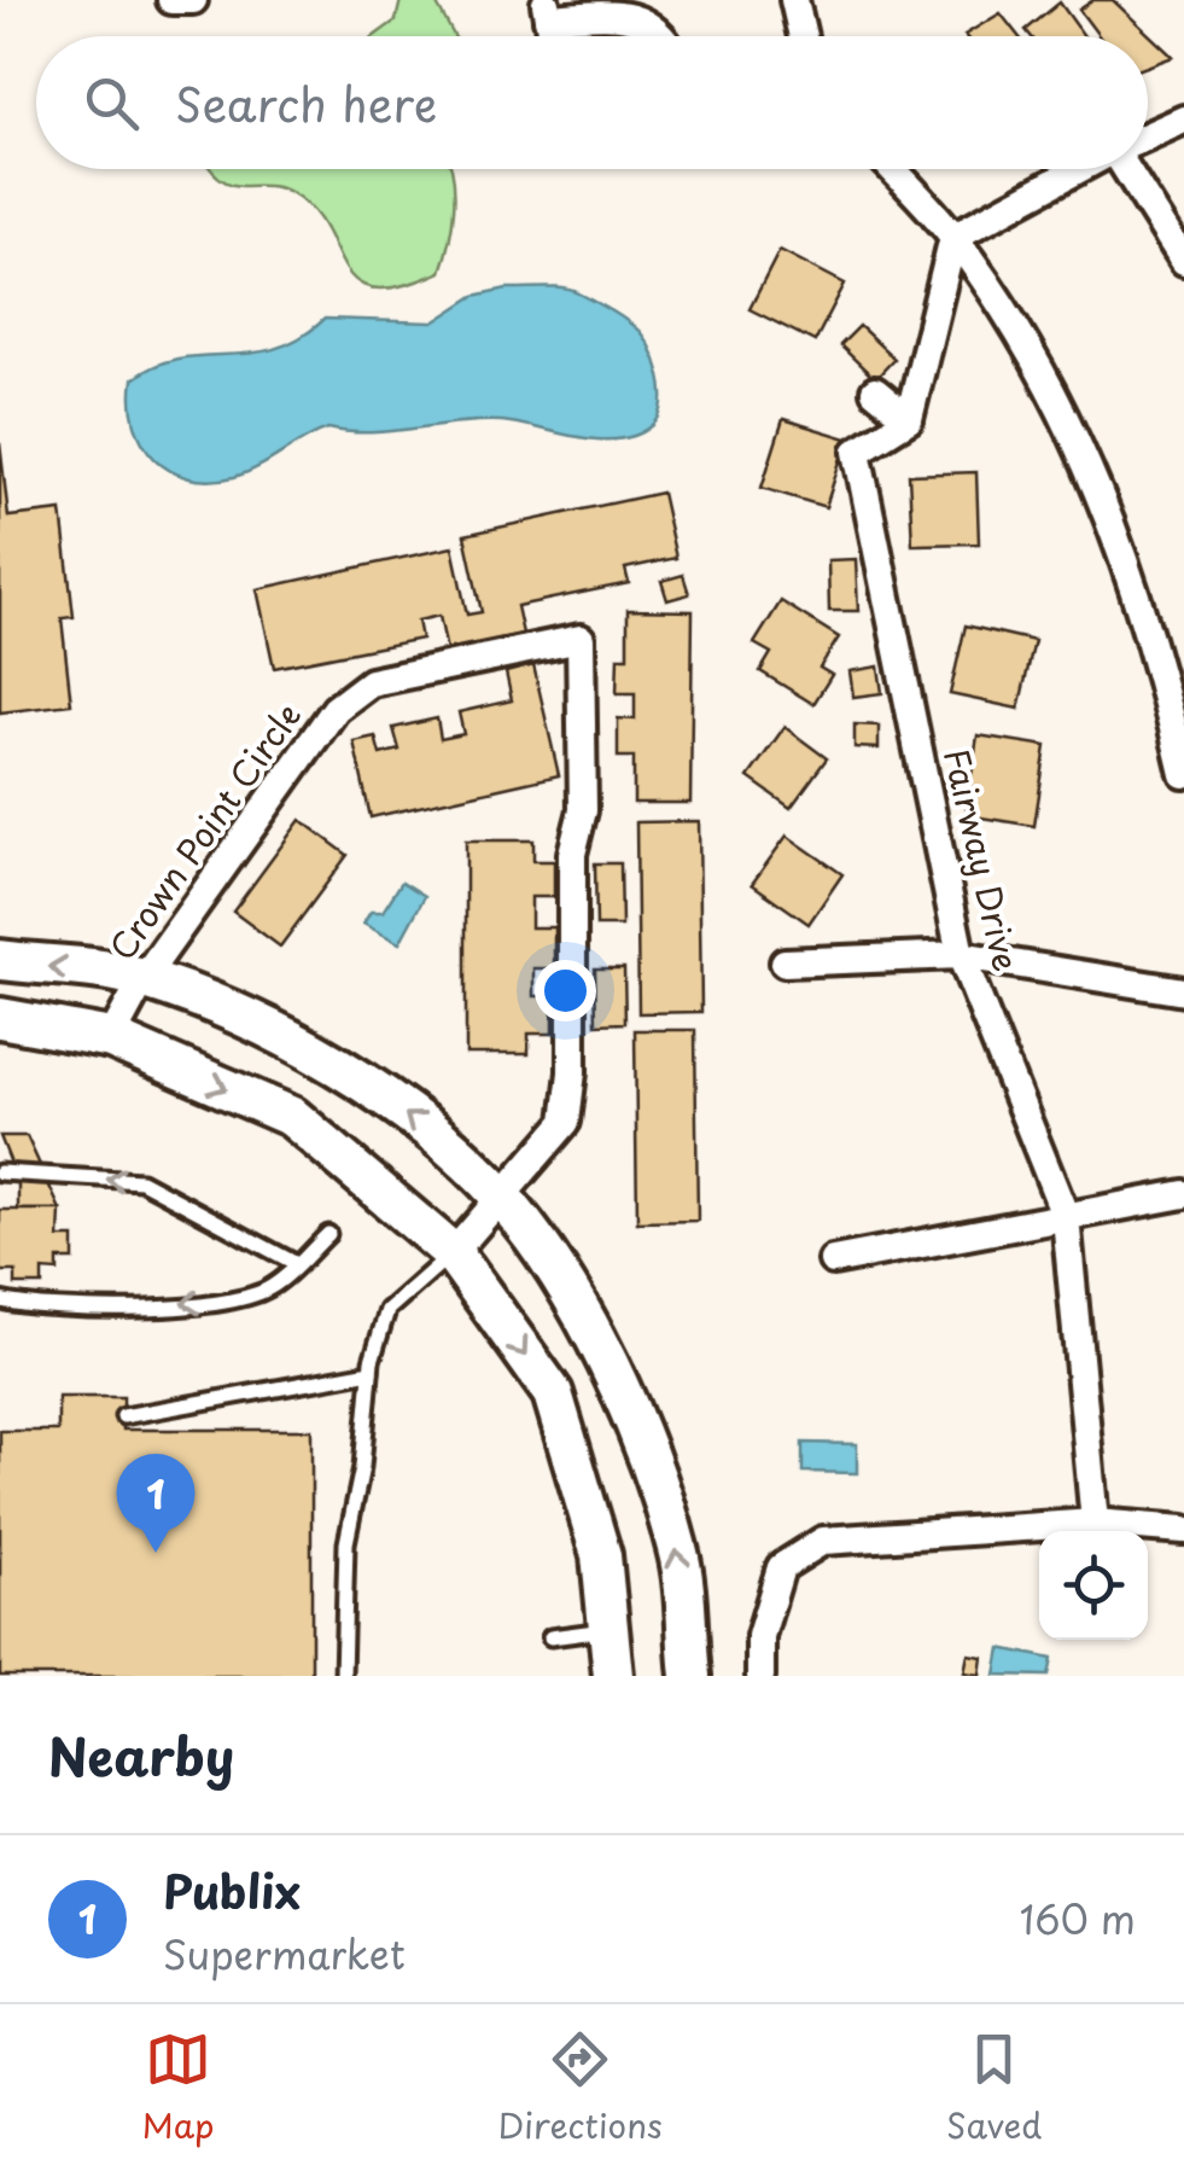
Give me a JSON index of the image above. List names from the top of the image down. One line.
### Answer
{"streets":{"street":["Crown Point Circle","Fairway Drive"]},"page":{"search":"Search here","pins":"1","heading":"Nearby","list":[{"mark":"1","name":"Publix","note":"Supermarket","value":"160 m"}],"nav":["Map","Directions","Saved"]}}
